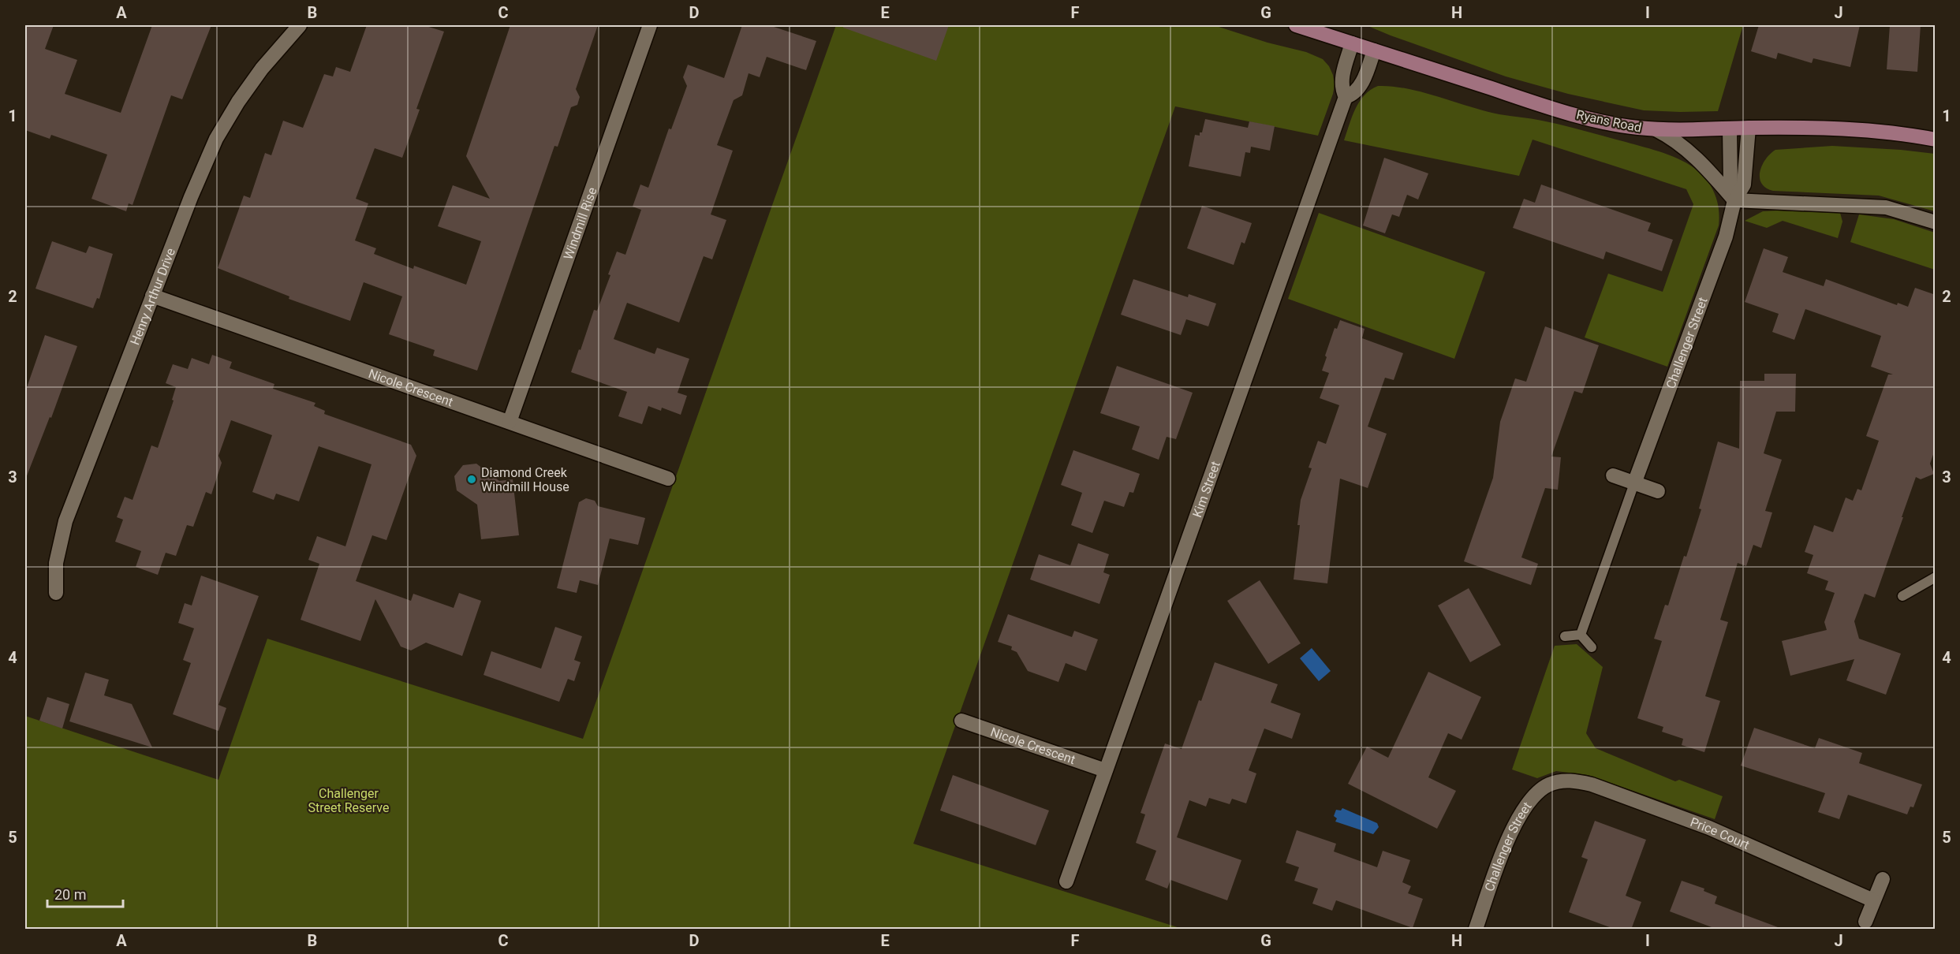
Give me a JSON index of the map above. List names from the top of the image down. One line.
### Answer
{"streets":{"main road":["Ryans Road"],"street":["Windmill Rise","Henry Arthur Drive","Challenger Street","Nicole Crescent","Kim Street","Price Court"]},"crossings":[["Ryans Road","Challenger Street"],["Ryans Road","Kim Street"],["Windmill Rise","Nicole Crescent"],["Henry Arthur Drive","Nicole Crescent"],["Challenger Street","Price Court"],["Nicole Crescent","Kim Street"]],"parks":["Challenger Street Reserve"],"places":["Diamond Creek Windmill House"],"scale_bar":"20 m","grid":{"columns":["A","B","C","D","E","F","G","H","I","J"],"rows":["1","2","3","4","5"]}}
